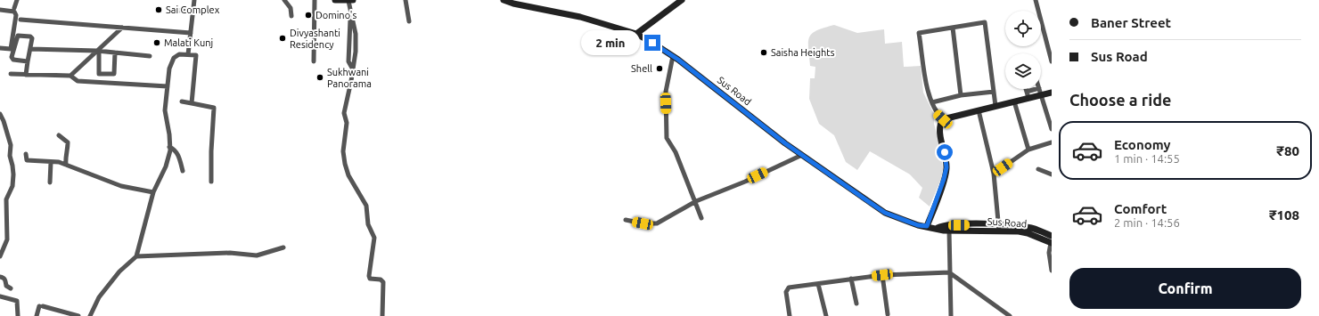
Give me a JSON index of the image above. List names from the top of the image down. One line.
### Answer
{"streets":{"main road":["Sus Road"]},"places":["Sai Complex","Domino's","Divyashanti Residency","Malati Kunj","Saisha Heights","Shell","Sukhwani Panorama"],"page":{"banner":["Baner Street","Sus Road"],"bubble":"2 min","heading":"Choose a ride","list":[{"name":"Economy","note":"1 min · 14:55","value":"₹80"},{"name":"Comfort","note":"2 min · 14:56","value":"₹108"}],"buttons":"Confirm"}}
